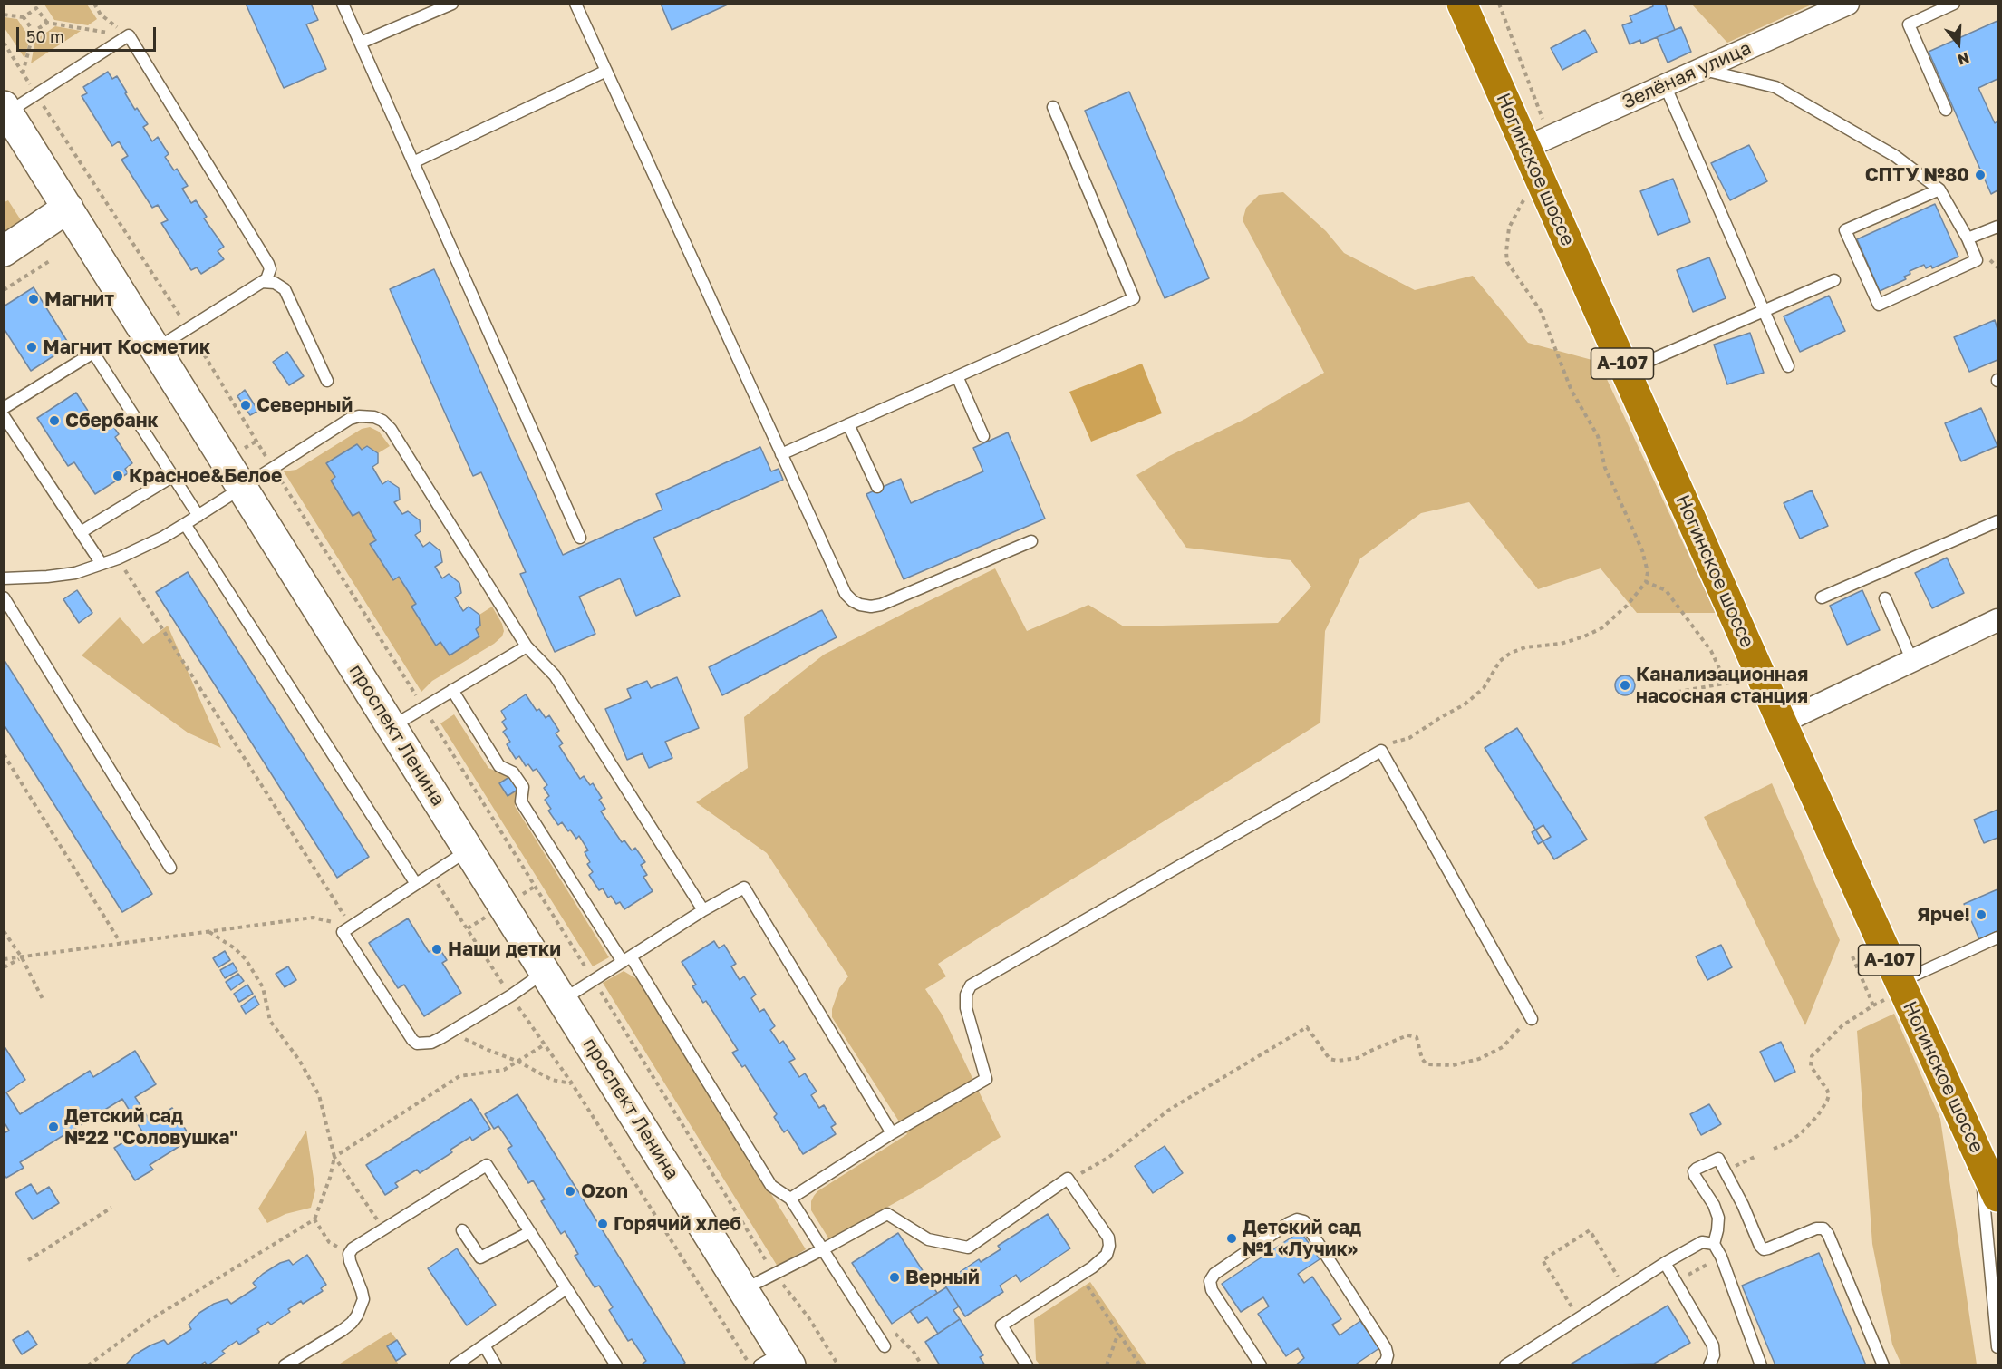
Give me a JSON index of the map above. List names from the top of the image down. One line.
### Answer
{"streets":{"highway":["Ногинское шоссе","А-107"],"main road":["проспект Ленина"],"street":["Зелёная улица"]},"crossings":[["Зелёная улица","Ногинское шоссе"]],"places":["СПТУ №80","Магнит","Магнит Косметик","Северный","Сбербанк","Красное&Белое","Канализационная насосная станция","Ярче!","Наши детки","Детский сад №22 \"Соловушка\"","Ozon","Горячий хлеб","Детский сад №1 «Лучик»","Верный"],"scale_bar":"50 m","north":"bottom"}
